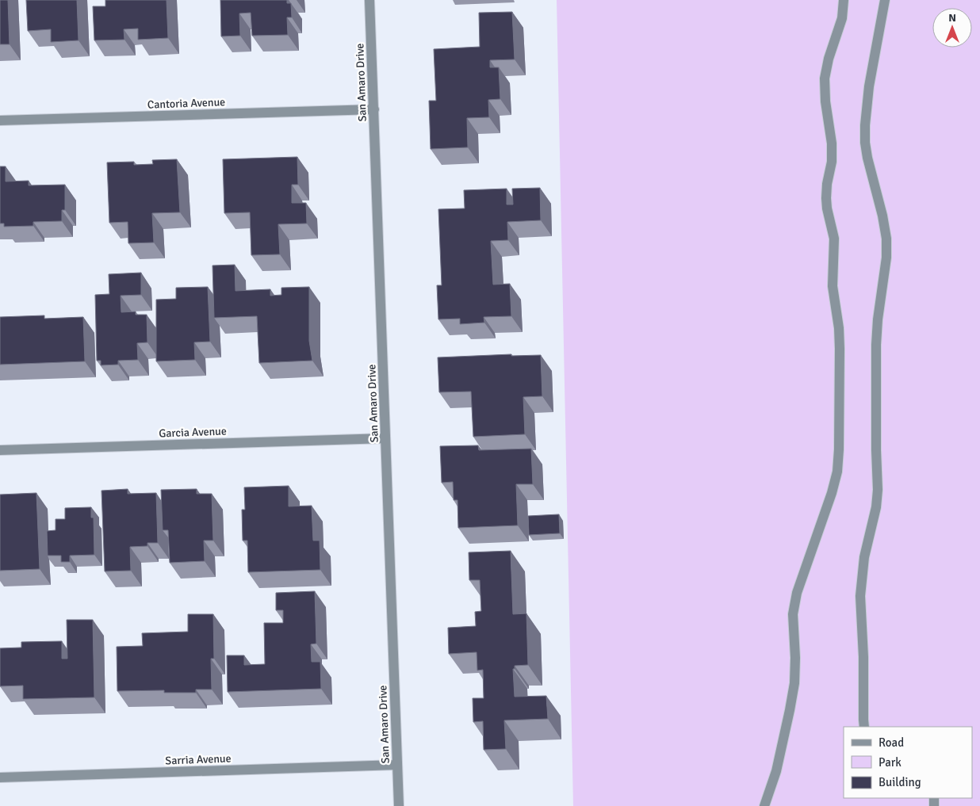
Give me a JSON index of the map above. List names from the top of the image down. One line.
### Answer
{"streets":{"street":["San Amaro Drive","Cantoria Avenue","Garcia Avenue","Sarria Avenue"]},"crossings":[["San Amaro Drive","Cantoria Avenue"],["San Amaro Drive","Garcia Avenue"],["San Amaro Drive","Sarria Avenue"]],"legend":["Road","Park","Building"],"north":"top"}
